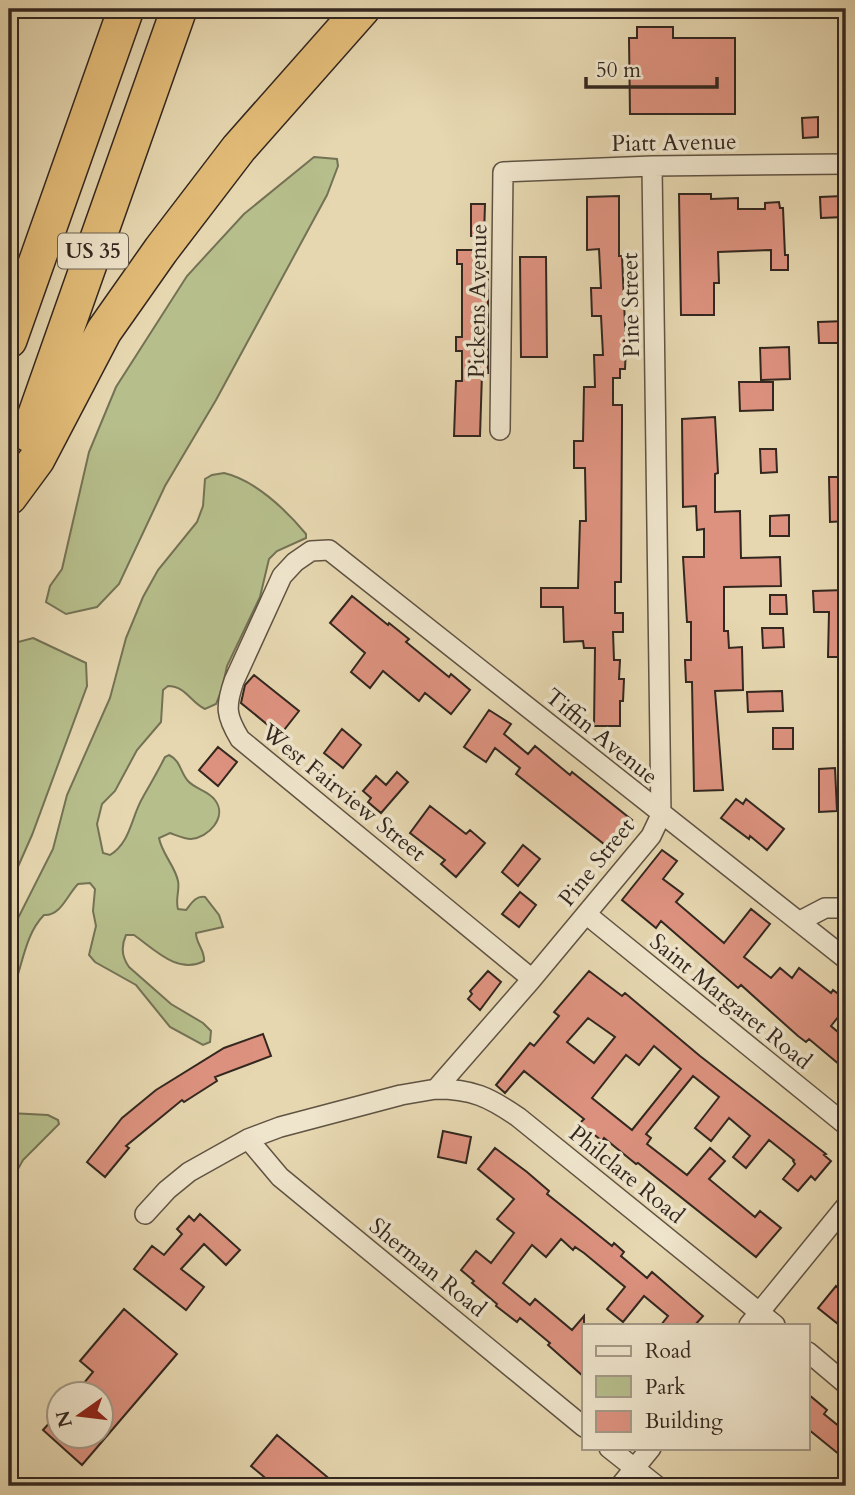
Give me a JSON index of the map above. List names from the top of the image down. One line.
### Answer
{"streets":{"highway":["US 35"],"street":["Piatt Avenue","Pickens Avenue","Pine Street","Tiffin Avenue","West Fairview Street","Saint Margaret Road","Philclare Road","Sherman Road"]},"crossings":[["Piatt Avenue","Pickens Avenue"],["Piatt Avenue","Pine Street"],["Pine Street","Tiffin Avenue"],["Pine Street","West Fairview Street"],["Pine Street","Saint Margaret Road"],["Pine Street","Philclare Road"],["Tiffin Avenue","West Fairview Street"]],"legend":["Road","Park","Building"],"scale_bar":"50 m","north":"left"}
